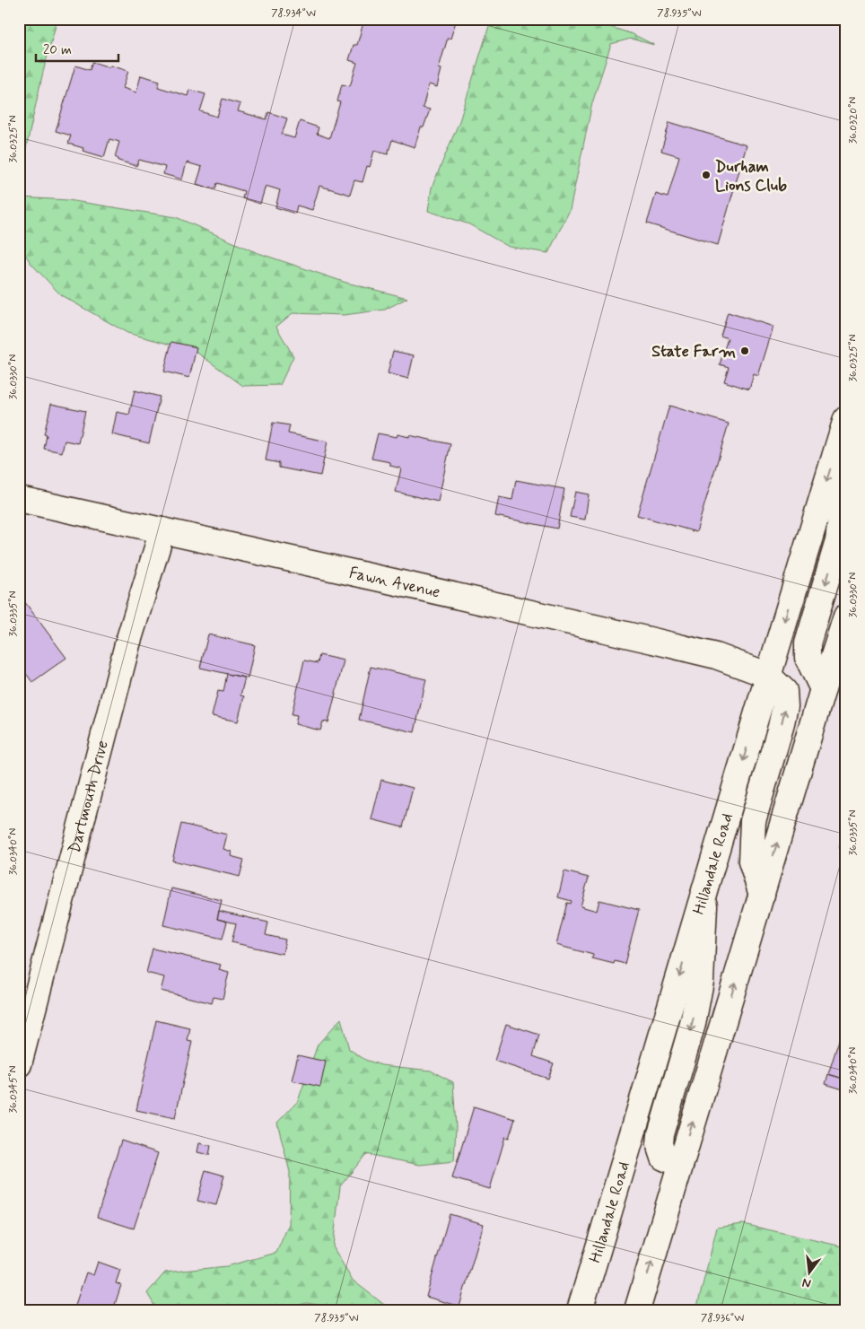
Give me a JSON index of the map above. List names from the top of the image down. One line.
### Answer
{"streets":{"street":["Fawn Avenue","Dartmouth Drive","Hillandale Road"]},"crossings":[["Fawn Avenue","Dartmouth Drive"],["Fawn Avenue","Hillandale Road"]],"places":["Durham Lions Club","State Farm"],"scale_bar":"20 m","north":"bottom","coordinates":["78.934°W","78.935°W","36.0320°N","36.0325°N","36.0330°N","36.0335°N","36.0340°N","36.0345°N","78.936°W"]}
